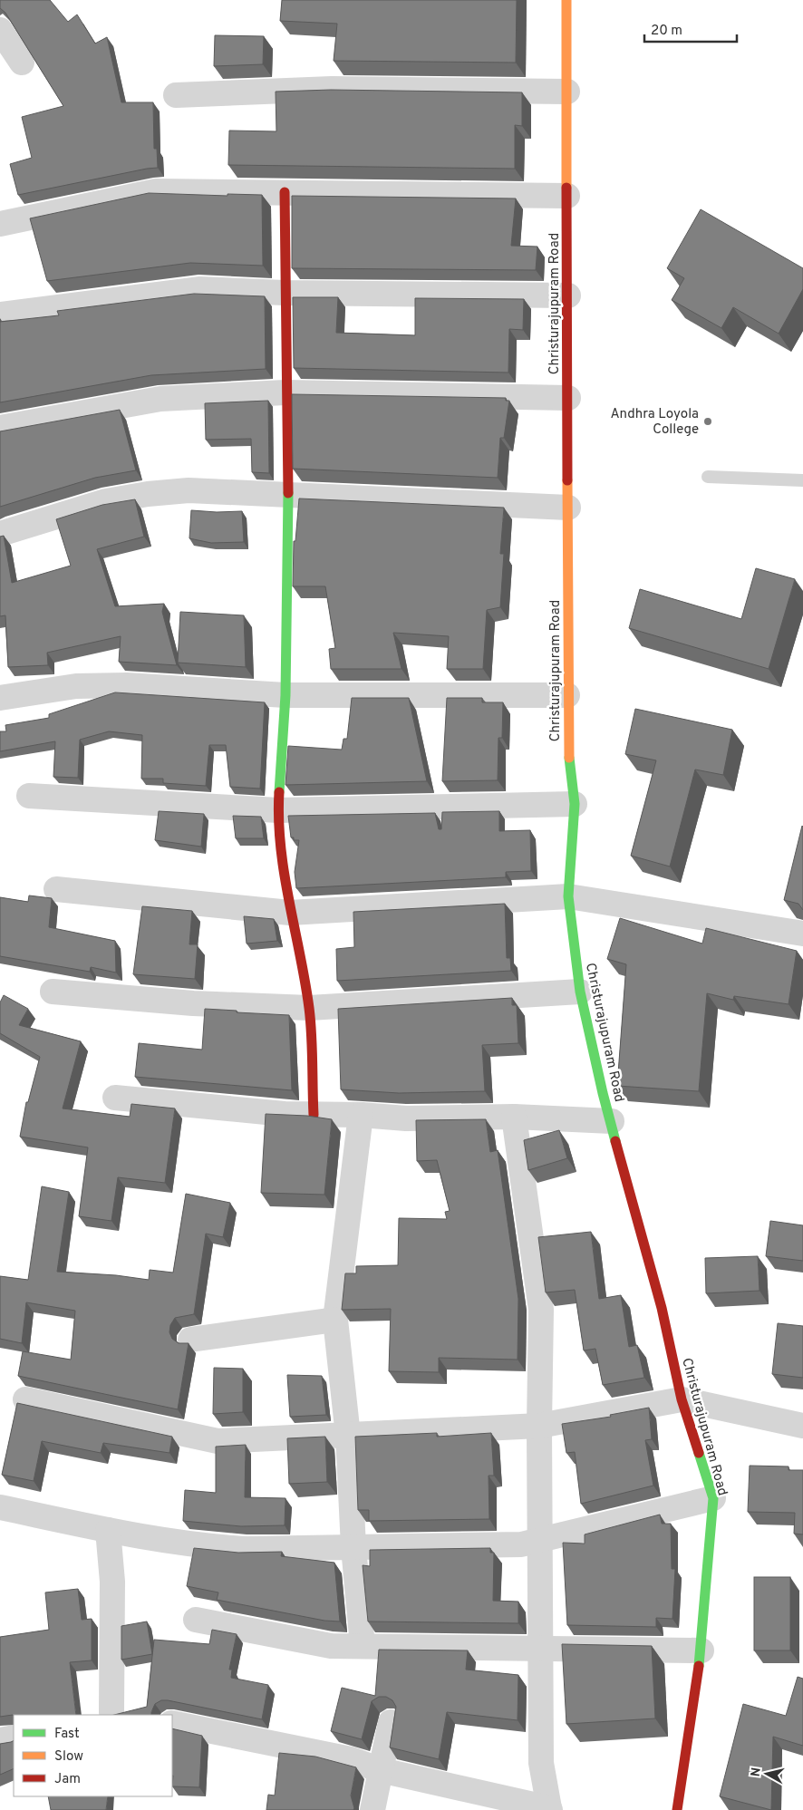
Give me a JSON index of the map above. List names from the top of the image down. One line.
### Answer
{"streets":{"street":["Christurajupuram Road"]},"places":["Andhra Loyola College"],"legend":["Fast","Slow","Jam"],"scale_bar":"20 m","north":"left"}
